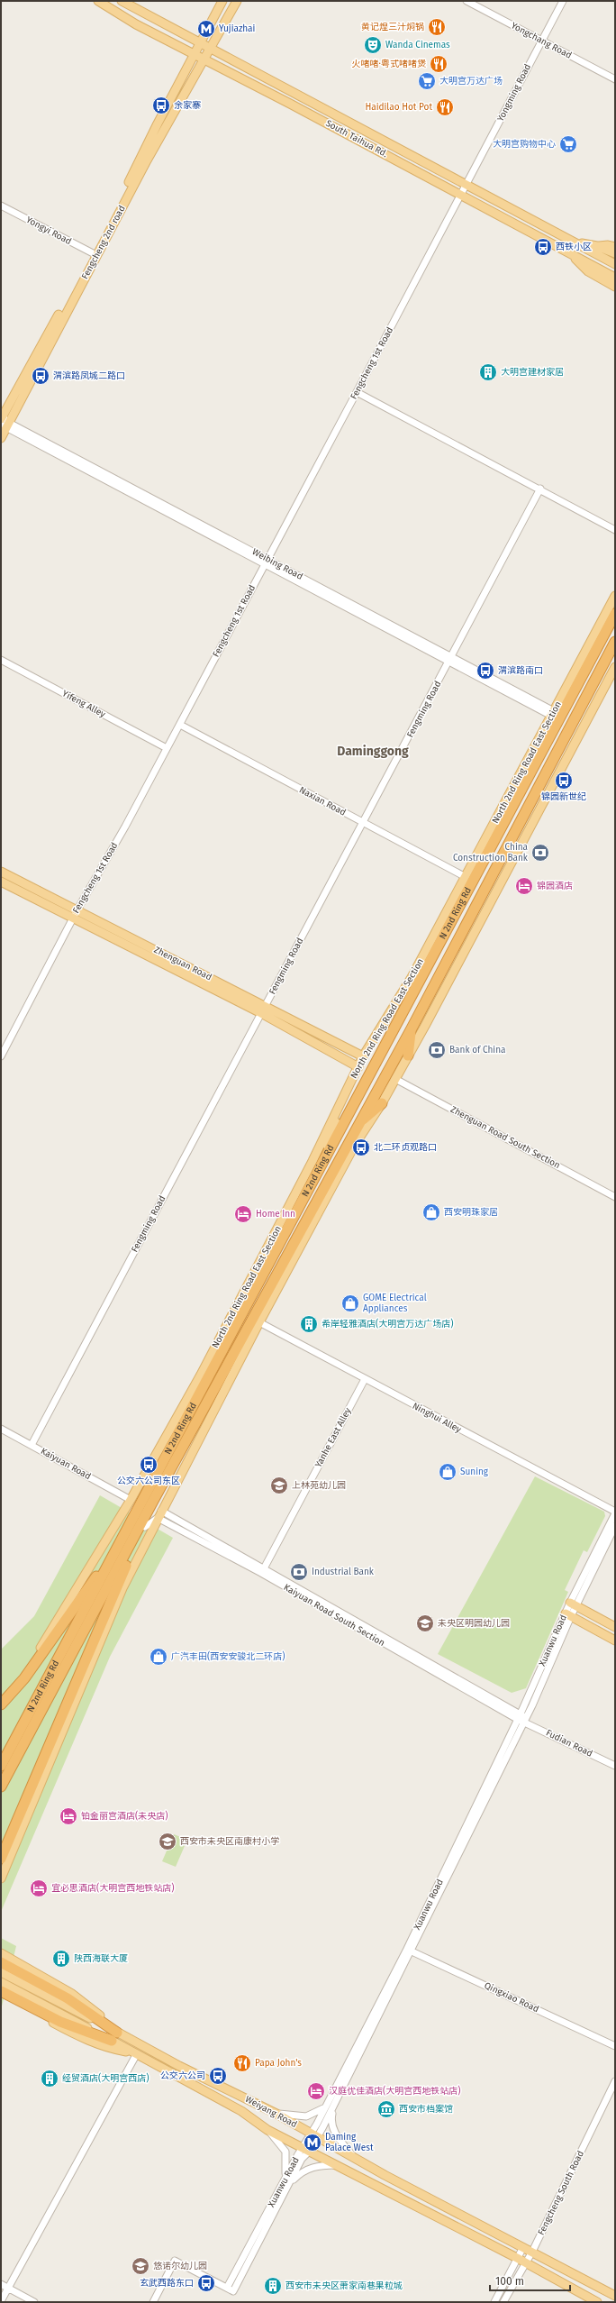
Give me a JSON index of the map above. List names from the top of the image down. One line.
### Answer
{"streets":{"highway":["N 2nd Ring Rd"],"main road":["South Taihua Rd.","Fengcheng 2nd road","North 2nd Ring Road East Section","Zhenguan Road","Weiyang Road"],"street":["Yongchang Road","Yongming Road","Yongyi Road","Fengcheng 1st Road","Weibing Road","Yifeng Alley","Fengming Road","Naxian Road","Zhenguan Road South Section","Ninghui Alley","Yanhe East Alley","Kaiyuan Road","Kaiyuan Road South Section","Xuanwu Road","Fudian Road","Qingxiao Road","Fengcheng South Road"]},"crossings":[["Yongchang Road","Yongming Road"],["Yongming Road","South Taihua Rd."],["Yongming Road","Fengcheng 1st Road"],["South Taihua Rd.","Fengcheng 2nd road"],["South Taihua Rd.","Fengcheng 1st Road"],["Yongyi Road","Fengcheng 2nd road"],["Fengcheng 2nd road","Weibing Road"],["Fengcheng 1st Road","Weibing Road"],["Fengcheng 1st Road","Yifeng Alley"],["Fengcheng 1st Road","Naxian Road"],["Fengcheng 1st Road","Zhenguan Road"],["Weibing Road","Fengming Road"],["Weibing Road","North 2nd Ring Road East Section"],["Fengming Road","Naxian Road"],["Fengming Road","Zhenguan Road"],["Fengming Road","Kaiyuan Road"],["North 2nd Ring Road East Section","Naxian Road"],["North 2nd Ring Road East Section","Zhenguan Road"],["North 2nd Ring Road East Section","Kaiyuan Road"],["Ninghui Alley","Yanhe East Alley"],["Ninghui Alley","Xuanwu Road"],["Yanhe East Alley","Kaiyuan Road South Section"],["Kaiyuan Road South Section","Xuanwu Road"],["Kaiyuan Road South Section","Fudian Road"],["Xuanwu Road","Fudian Road"],["Xuanwu Road","Qingxiao Road"],["Xuanwu Road","Weiyang Road"],["Weiyang Road","Fengcheng South Road"]],"districts":["Daminggong"],"places":{"restaurant":["黄记煌三汁焖锅","火啫啫·粤式啫啫煲","Haidilao Hot Pot","Papa John's"],"metro station":["Yujiazhai","Daming Palace West"],"theatre":["Wanda Cinemas"],"supermarket":["大明宫万达广场","大明宫购物中心"],"bus stop":["余家寨","西铁小区","渭滨路凤城二路口","渭滨路南口","锦园新世纪","北二环贞观路口","公交六公司东区","公交六公司","玄武西路东口"],"building":["大明宫建材家居","希岸轻雅酒店(大明宫万达广场店)","陕西海联大厦","经贸酒店(大明宫西店)","西安市未央区萧家南巷果粒城"],"bank":["China Construction Bank","Bank of China","Industrial Bank"],"hotel":["锦园酒店","Home Inn","铂金丽宫酒店(未央店)","宜必思酒店(大明宫西地铁站店)","汉庭优佳酒店(大明宫西地铁站店)"],"shop":["西安明珠家居","GOME Electrical Appliances","Suning","广汽丰田(西安安骏北二环店)"],"school or university":["上林苑幼儿园","未央区明园幼儿园","西安市未央区南康村小学","悠诺尔幼儿园"],"museum":["西安市档案馆"]},"scale_bar":"100 m"}
